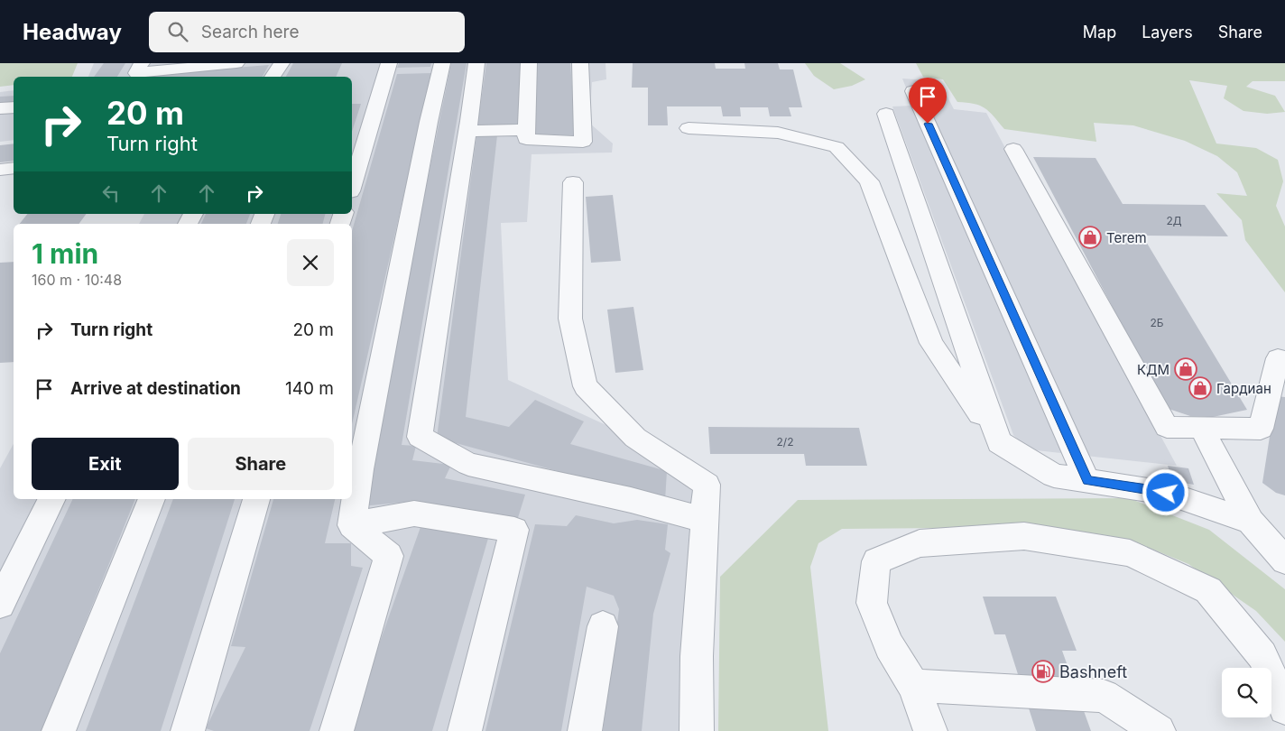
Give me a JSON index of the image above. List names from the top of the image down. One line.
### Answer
{"places":{"shop":["Terem","КДМ","Гардиан"],"fuel station":["Bashneft"]},"house_numbers":["2Д","2Б","2/2"],"page":{"header":"Headway","search":"Search here","nav":["Map","Layers","Share"],"turn":["20 m","Turn right"],"heading":["1 min","160 m · 10:48"],"list":[{"name":"Turn right","value":"20 m"},{"name":"Arrive at destination","value":"140 m"}],"buttons":["Exit","Share"]}}
